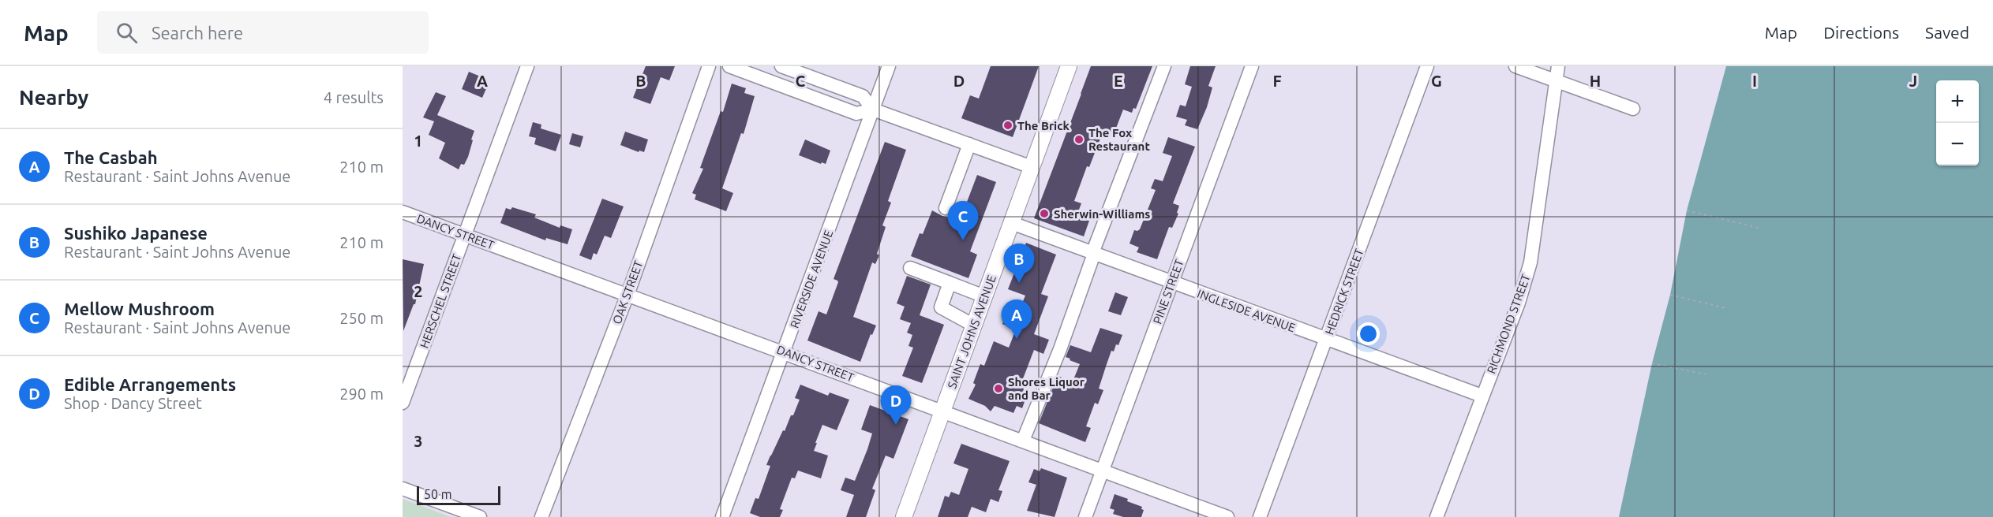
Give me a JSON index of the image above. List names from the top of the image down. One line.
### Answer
{"streets":{"main road":["SAINT JOHNS AVENUE"],"street":["DANCY STREET","RIVERSIDE AVENUE","PINE STREET","HEDRICK STREET","OAK STREET","HERSCHEL STREET","INGLESIDE AVENUE","RICHMOND STREET"]},"crossings":[["DANCY STREET","RIVERSIDE AVENUE"],["DANCY STREET","PINE STREET"],["DANCY STREET","OAK STREET"],["DANCY STREET","HERSCHEL STREET"],["DANCY STREET","SAINT JOHNS AVENUE"],["PINE STREET","INGLESIDE AVENUE"],["HEDRICK STREET","INGLESIDE AVENUE"],["INGLESIDE AVENUE","RICHMOND STREET"],["INGLESIDE AVENUE","SAINT JOHNS AVENUE"]],"places":["The Brick","The Fox Restaurant","Sherwin-Williams","Shores Liquor and Bar"],"scale_bar":"50 m","page":{"header":"Map","search":"Search here","nav":["Map","Directions","Saved"],"heading":["Nearby","4 results"],"map_buttons":["+","−"],"list":[{"mark":"A","name":"The Casbah","note":"Restaurant · Saint Johns Avenue","value":"210 m"},{"mark":"B","name":"Sushiko Japanese","note":"Restaurant · Saint Johns Avenue","value":"210 m"},{"mark":"C","name":"Mellow Mushroom","note":"Restaurant · Saint Johns Avenue","value":"250 m"},{"mark":"D","name":"Edible Arrangements","note":"Shop · Dancy Street","value":"290 m"}],"pins":["C","B","A","D"],"scale":"50 m"},"grid":{"columns":["A","B","C","D","E","F","G","H","I","J"],"rows":["1","2","3"]}}
